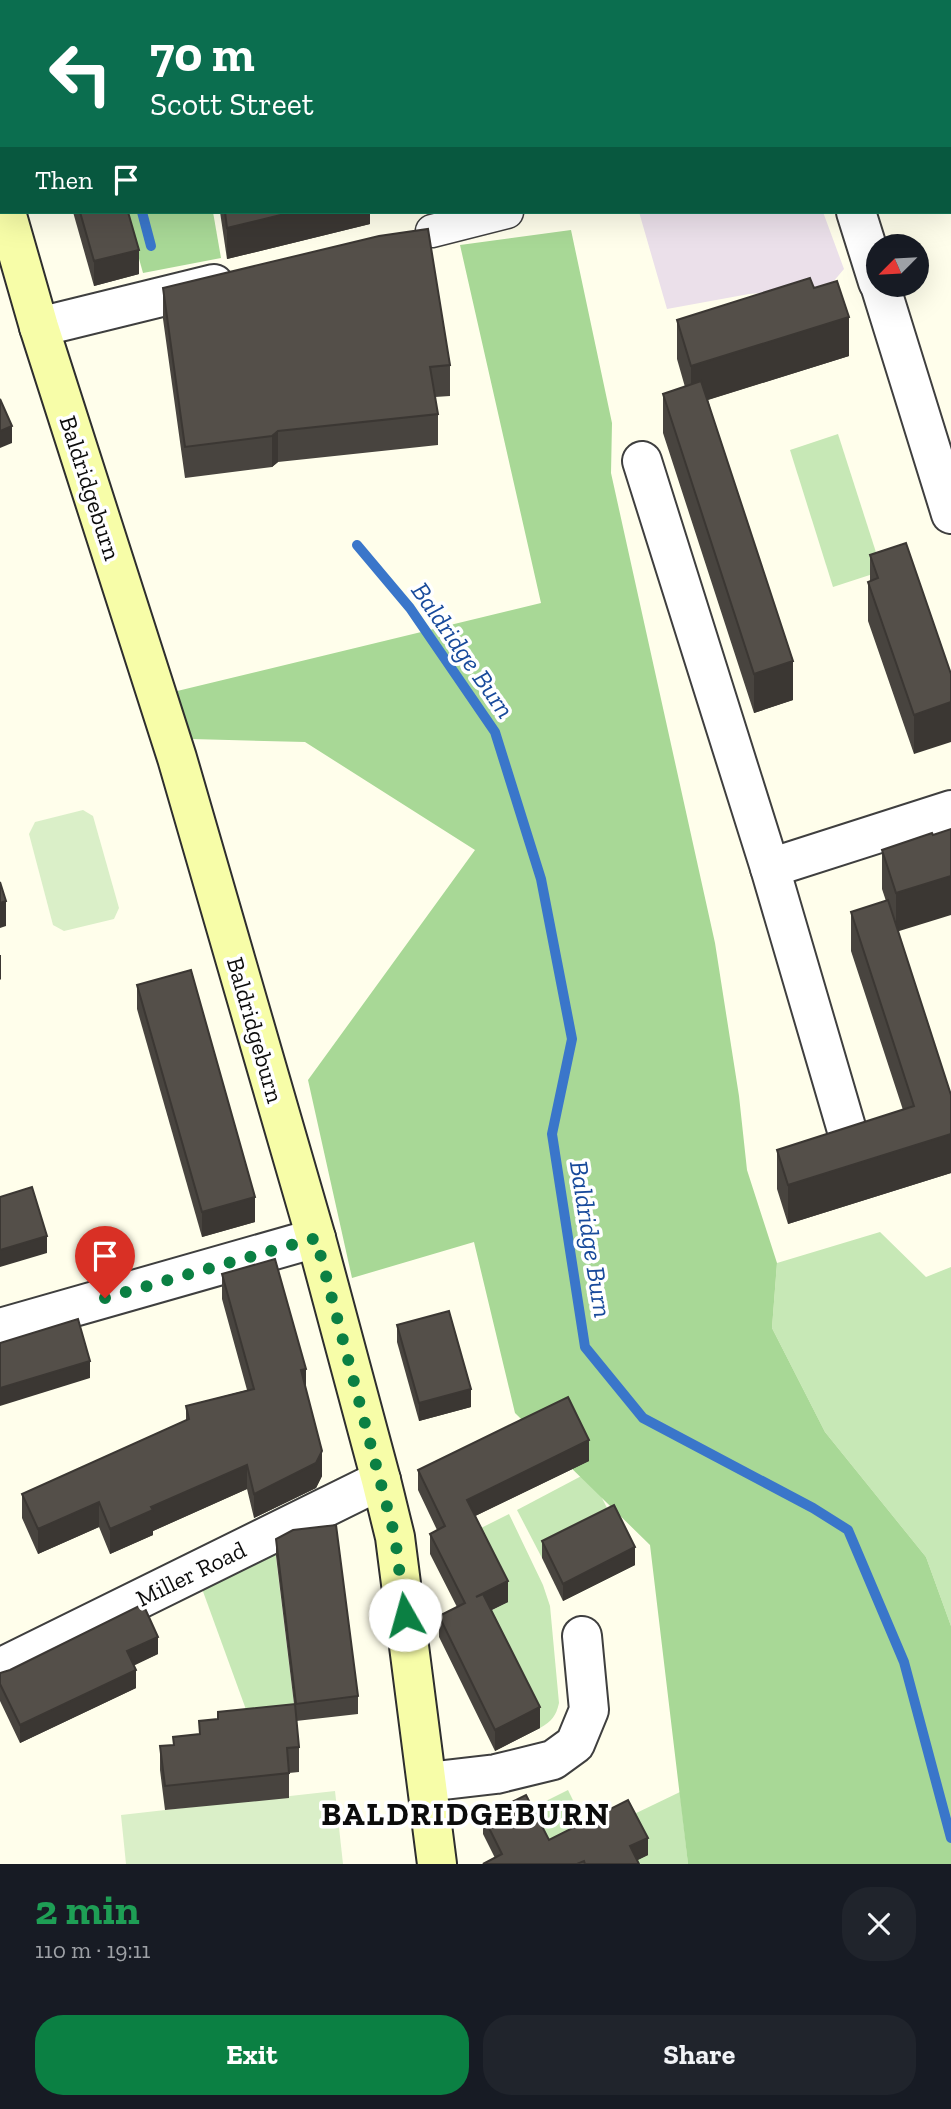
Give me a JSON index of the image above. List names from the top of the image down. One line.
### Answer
{"streets":{"main road":["Baldridgeburn"],"street":["Miller Road"]},"crossings":[["Baldridgeburn","Miller Road"]],"districts":["BALDRIDGEBURN"],"water":["Baldridge Burn"],"north":"bottom left","page":{"turn":["70 m","Scott Street"],"then":"Then","heading":["2 min","110 m · 19:11"],"buttons":["Exit","Share"]}}
